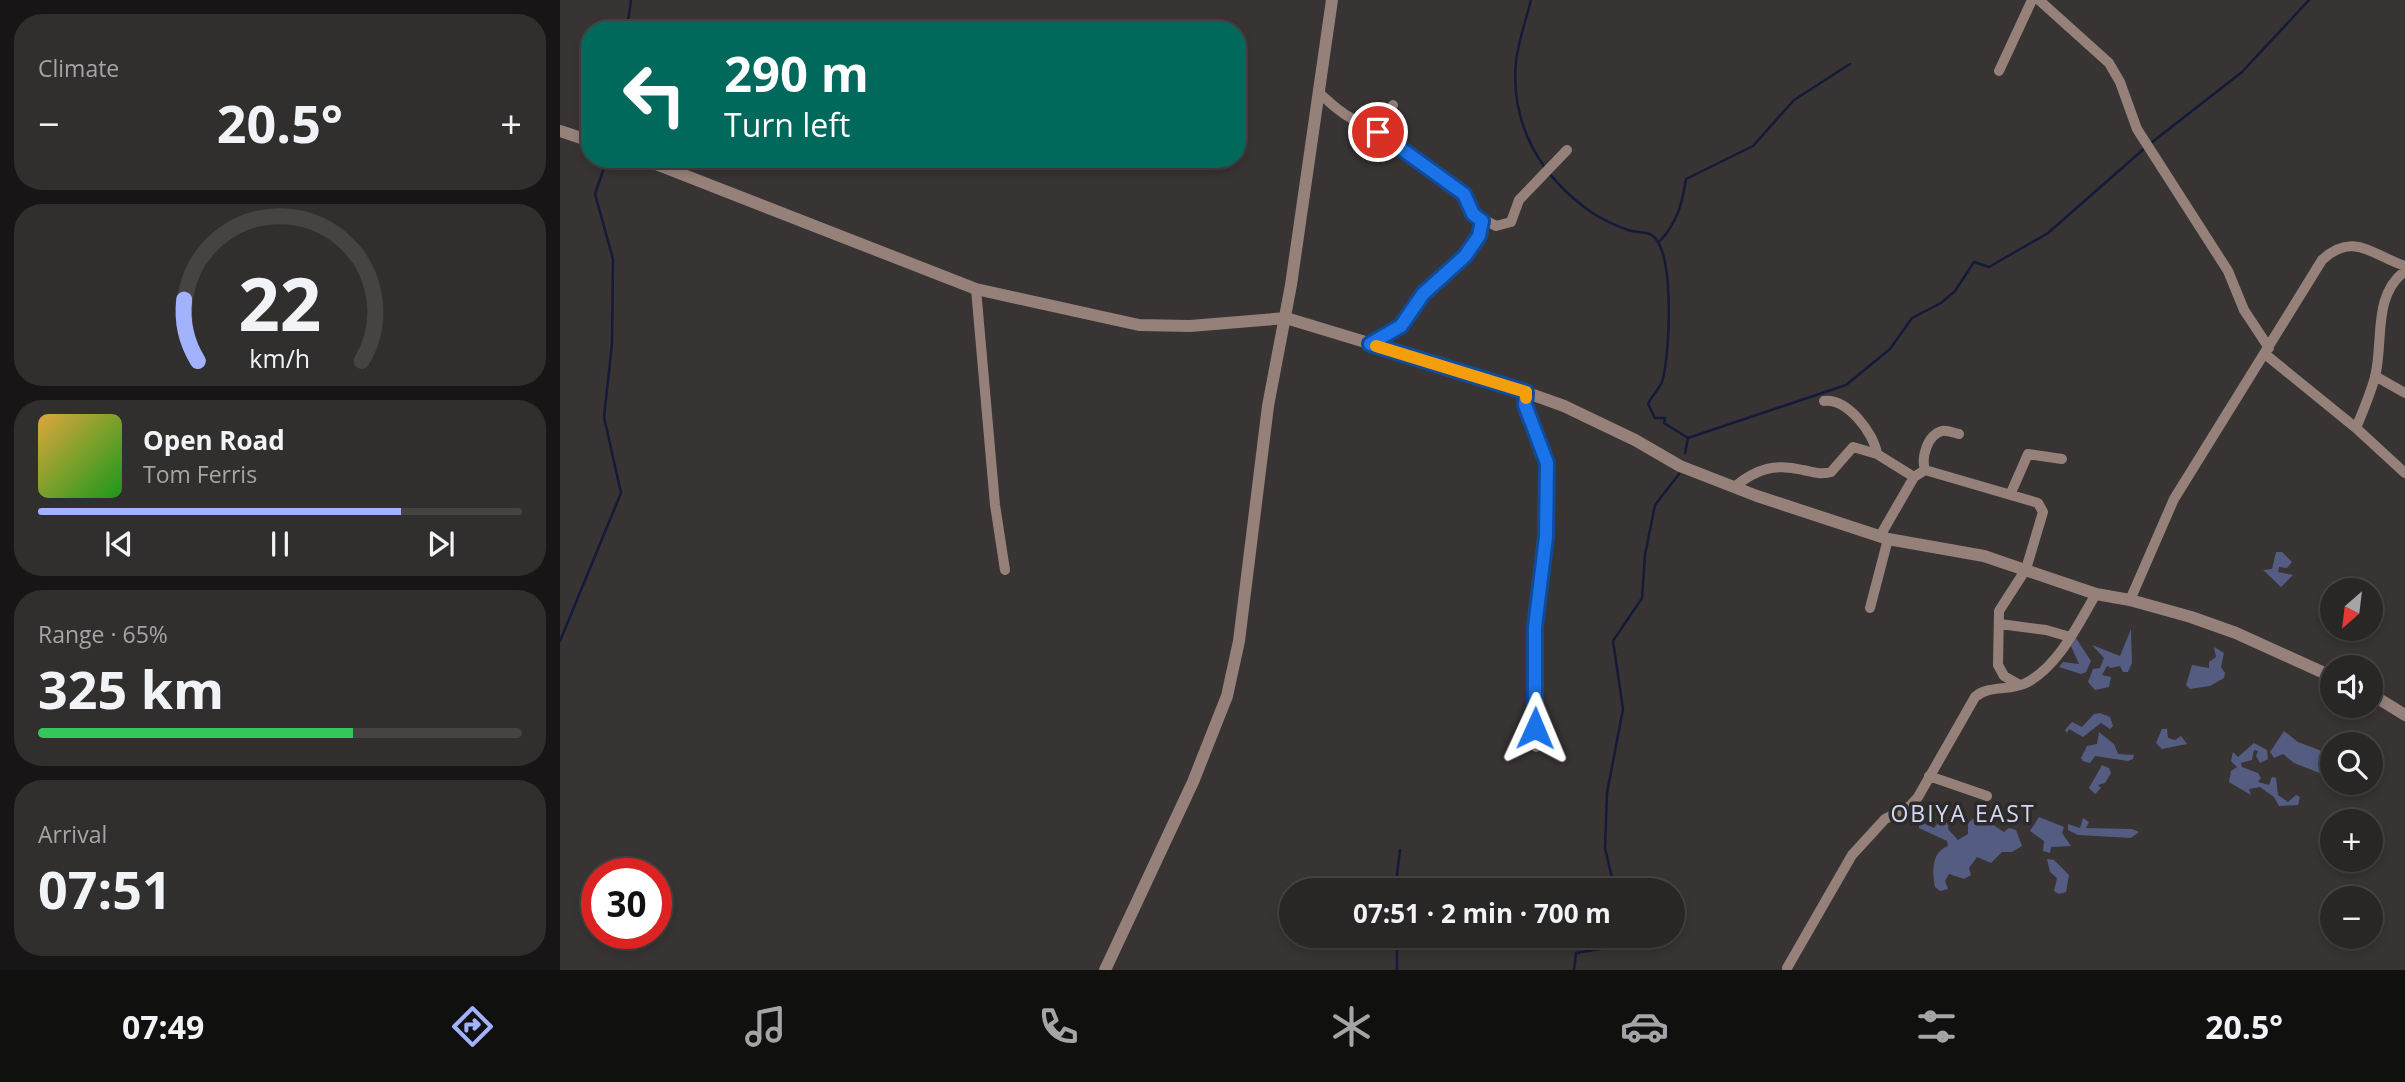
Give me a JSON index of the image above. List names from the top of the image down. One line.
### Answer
{"districts":["OBIYA EAST"],"north":"bottom left","page":{"tile":["Climate",["Range · 65%","325 km"],["Arrival","07:51"]],"turn":["290 m","Turn left"],"heat":["−","20.5°","+"],"song":["Open Road","Tom Ferris"],"map_buttons":["+","−"],"limit":"30","trip":"07:51 · 2 min · 700 m","tabs":["07:49","20.5°"],"gauge":["22","km/h"]}}
